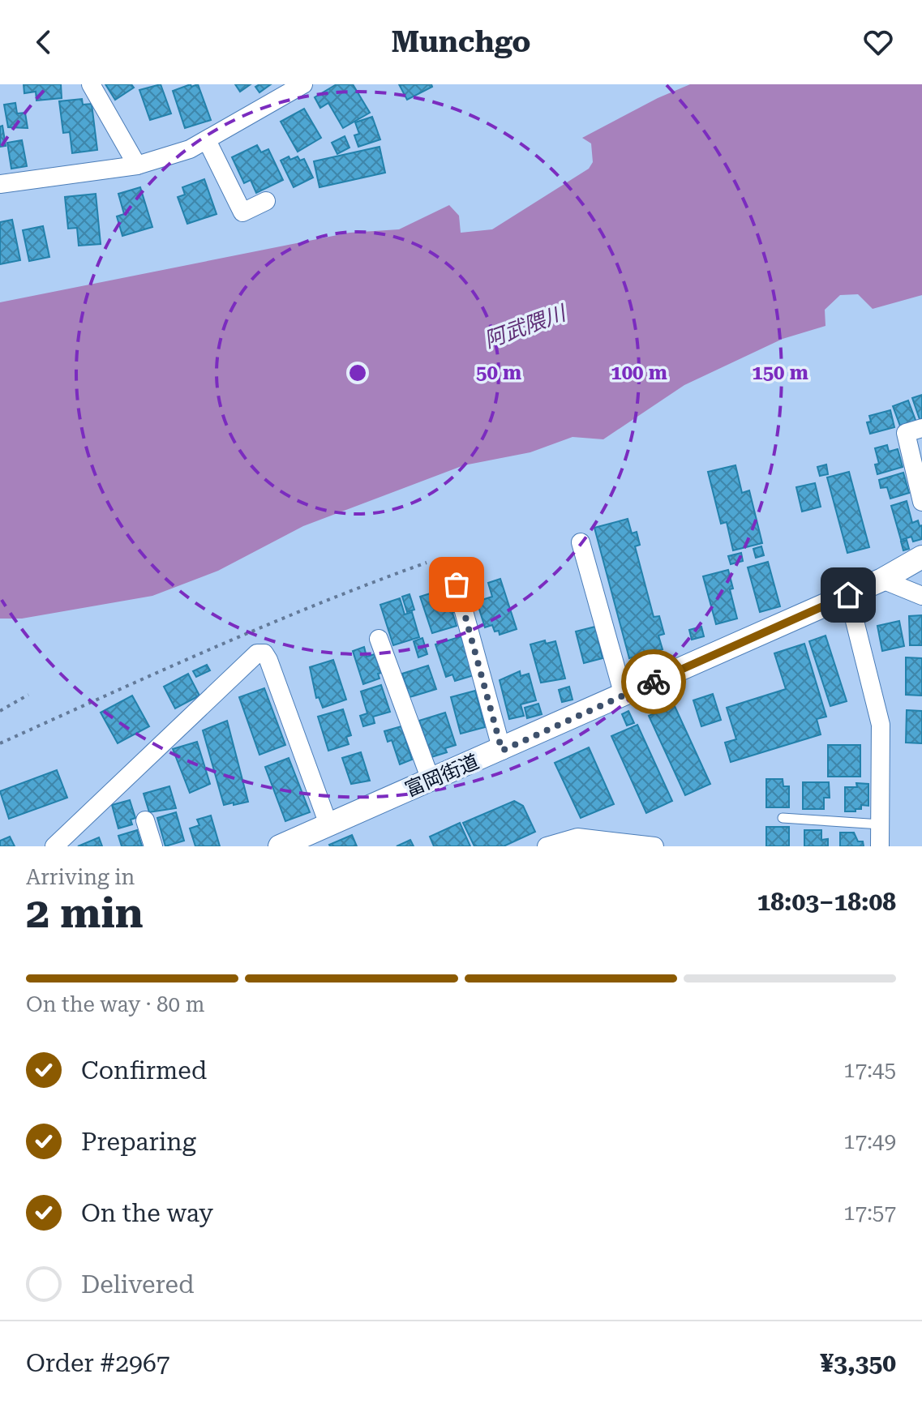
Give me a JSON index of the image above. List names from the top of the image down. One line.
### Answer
{"streets":{"street":["富岡街道"]},"water":["阿武隈川"],"page":{"header":"Munchgo","heading":["2 min","Arriving in","18:03–18:08"],"panel":["Order #2967","¥3,350"],"bar":"On the way · 80 m","list":[["Confirmed","17:45"],["Preparing","17:49"],["On the way","17:57"],"Delivered"]},"rings":["50 m","100 m","150 m"]}
